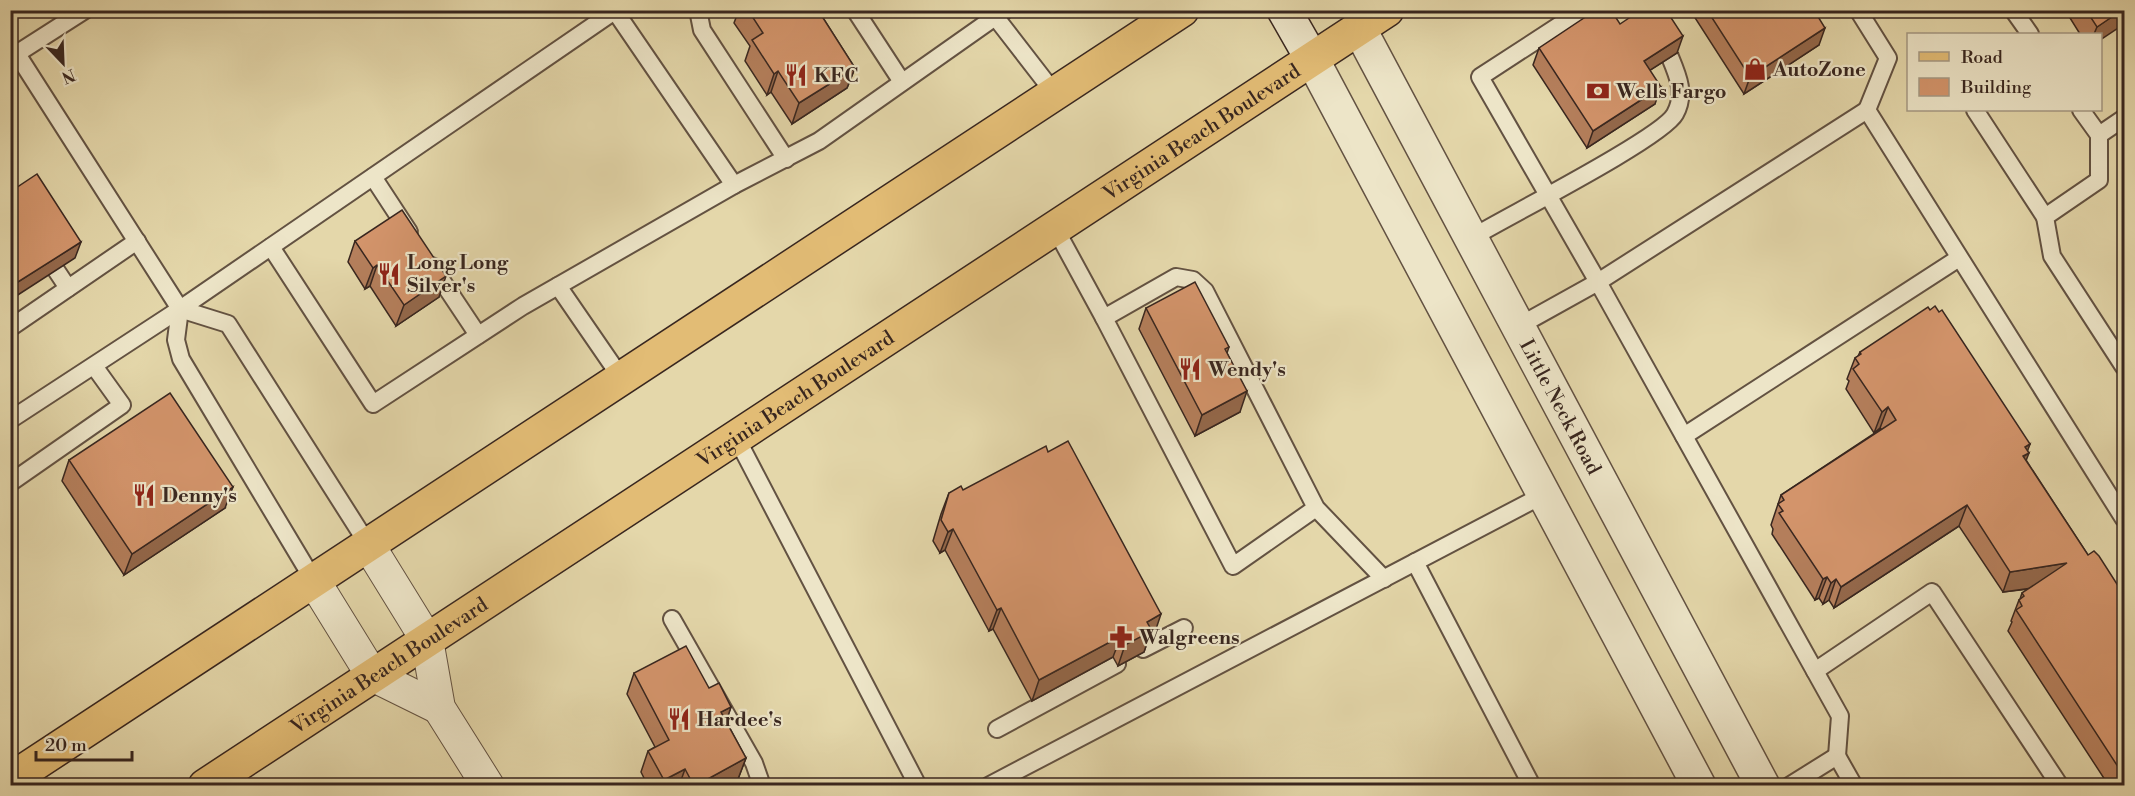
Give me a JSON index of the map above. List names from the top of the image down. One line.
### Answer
{"streets":{"main road":["Virginia Beach Boulevard"],"street":["Little Neck Road"]},"crossings":[["Virginia Beach Boulevard","Little Neck Road"]],"places":{"shop":["AutoZone"],"restaurant":["KFC","Long Long Silver's","Wendy's","Denny's","Hardee's"],"bank":["Wells Fargo"],"pharmacy":["Walgreens"]},"legend":["Road","Building"],"scale_bar":"20 m","north":"bottom right"}
